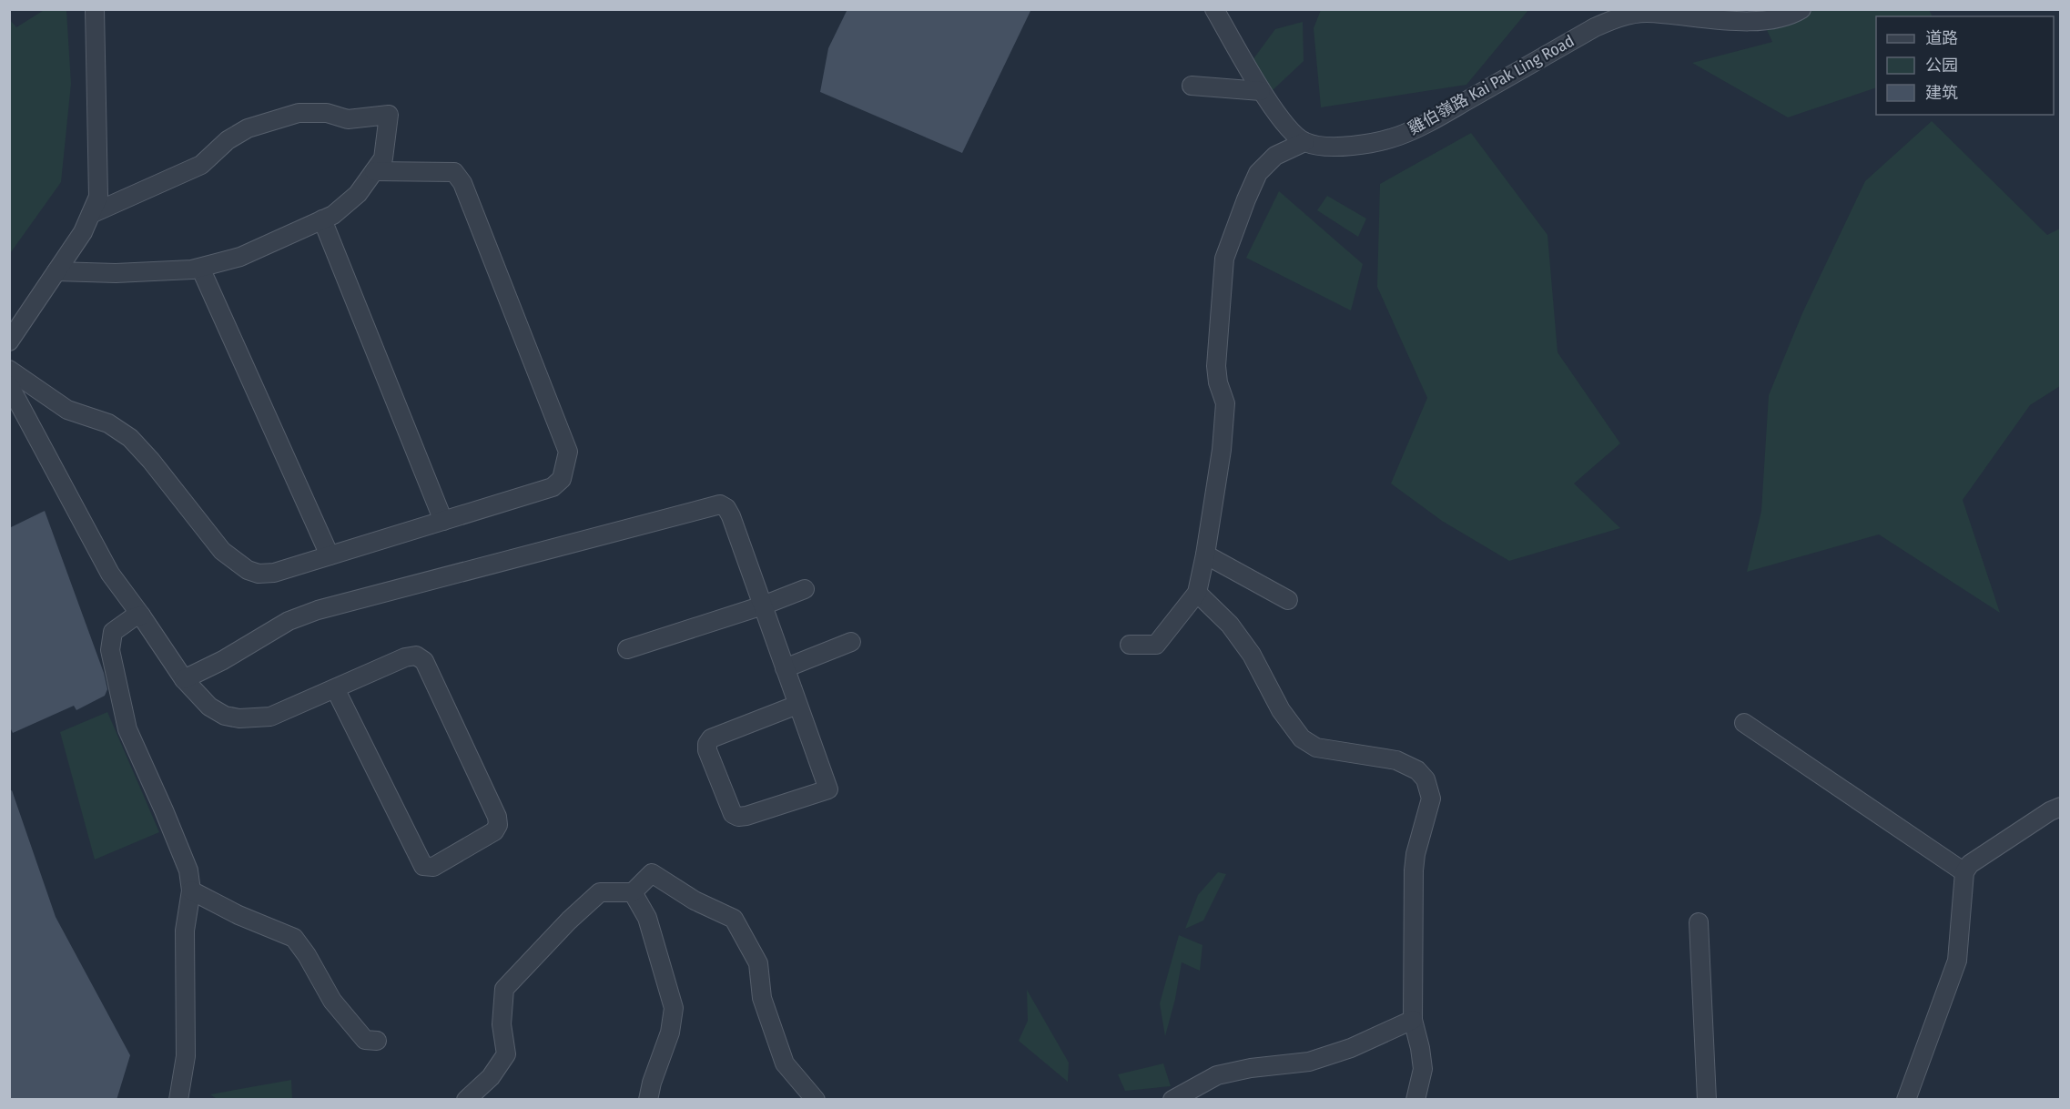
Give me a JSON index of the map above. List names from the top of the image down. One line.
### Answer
{"streets":{"street":["雞伯嶺路 Kai Pak Ling Road"]},"legend":["道路","公园","建筑"]}
